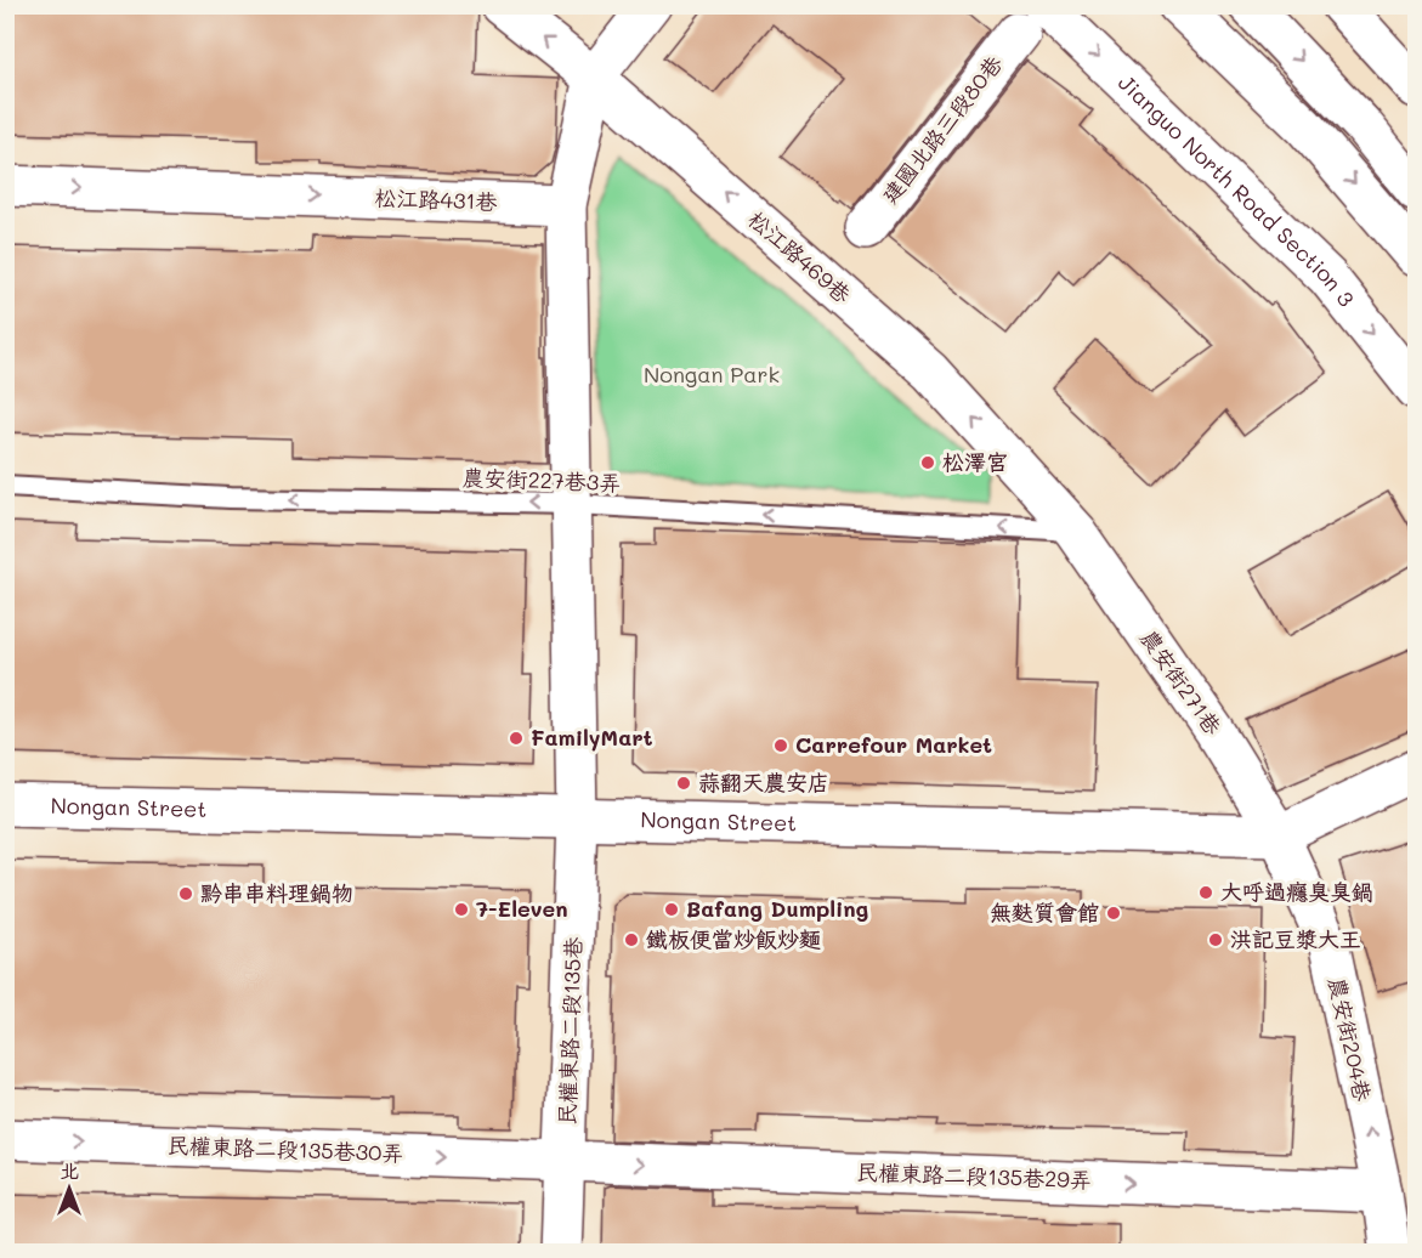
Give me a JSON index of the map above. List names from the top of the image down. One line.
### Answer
{"streets":{"main road":["建國北路三段80巷","Jianguo North Road Section 3","松江路431巷","松江路469巷","農安街271巷","Nongan Street","民權東路二段135巷","農安街204巷","民權東路二段135巷30弄","民權東路二段135巷29弄"],"lane":["農安街227巷3弄"]},"crossings":[["建國北路三段80巷","Jianguo North Road Section 3"],["松江路469巷","農安街227巷3弄"],["松江路469巷","農安街271巷"],["農安街227巷3弄","農安街271巷"],["農安街227巷3弄","民權東路二段135巷"],["農安街271巷","Nongan Street"],["農安街271巷","農安街204巷"],["Nongan Street","民權東路二段135巷"],["Nongan Street","農安街204巷"],["民權東路二段135巷","民權東路二段135巷30弄"],["民權東路二段135巷","民權東路二段135巷29弄"],["農安街204巷","民權東路二段135巷29弄"],["民權東路二段135巷30弄","民權東路二段135巷29弄"]],"one_way":["松江路431巷","松江路469巷","農安街227巷3弄","農安街204巷","民權東路二段135巷30弄","民權東路二段135巷29弄"],"parks":["Nongan Park"],"places":["松澤宮","FamilyMart","Carrefour Market","蒜翻天農安店","大呼過癮臭臭鍋","黔串串料理鍋物","7-Eleven","Bafang Dumpling","無麩質會館","鐵板便當炒飯炒麵","洪記豆漿大王"],"north":"top"}
